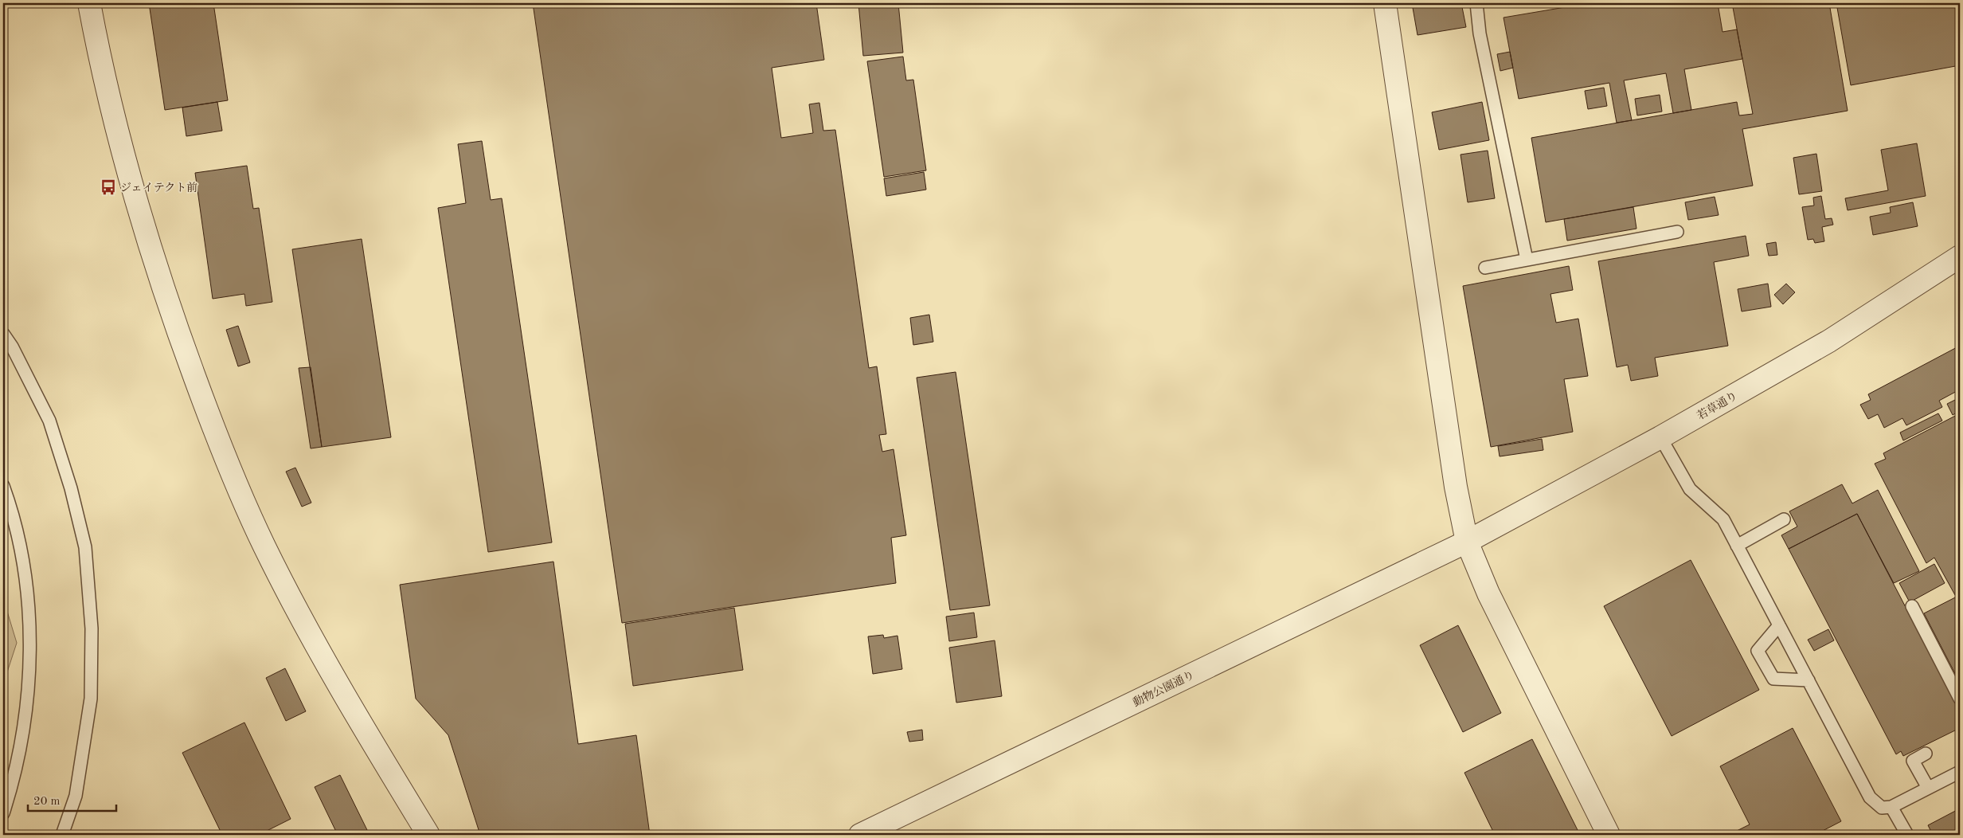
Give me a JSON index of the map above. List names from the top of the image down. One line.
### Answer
{"streets":{"street":["若草通り","動物公園通り"]},"crossings":[["若草通り","動物公園通り"]],"places":{"bus stop":["ジェイテクト前"]},"scale_bar":"20 m"}
